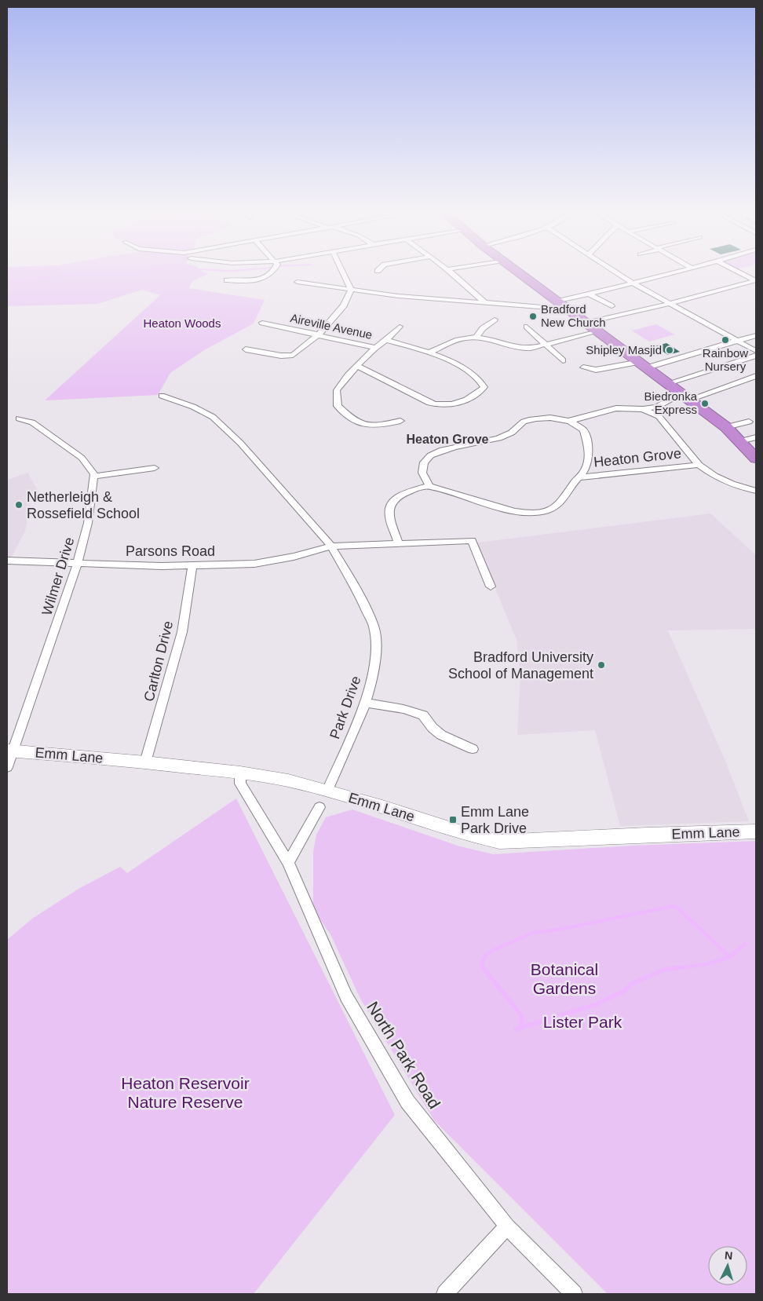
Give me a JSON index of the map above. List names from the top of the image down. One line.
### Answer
{"streets":{"street":["Aireville Avenue","Heaton Grove","Parsons Road","Wilmer Drive","Carlton Drive","Park Drive","Emm Lane","North Park Road"]},"crossings":[["Parsons Road","Wilmer Drive"],["Parsons Road","Carlton Drive"],["Parsons Road","Park Drive"],["Wilmer Drive","Emm Lane"],["Carlton Drive","Emm Lane"],["Park Drive","Emm Lane"]],"districts":["Heaton Grove"],"parks":["Heaton Woods","Botanical Gardens","Lister Park","Heaton Reservoir Nature Reserve"],"places":{"other":["Bradford New Church","Rainbow Nursery","Shipley Masjid","Biedronka Express","Netherleigh & Rossefield School","Bradford University School of Management"],"transit":["Emm Lane Park Drive"]},"north":"top"}
